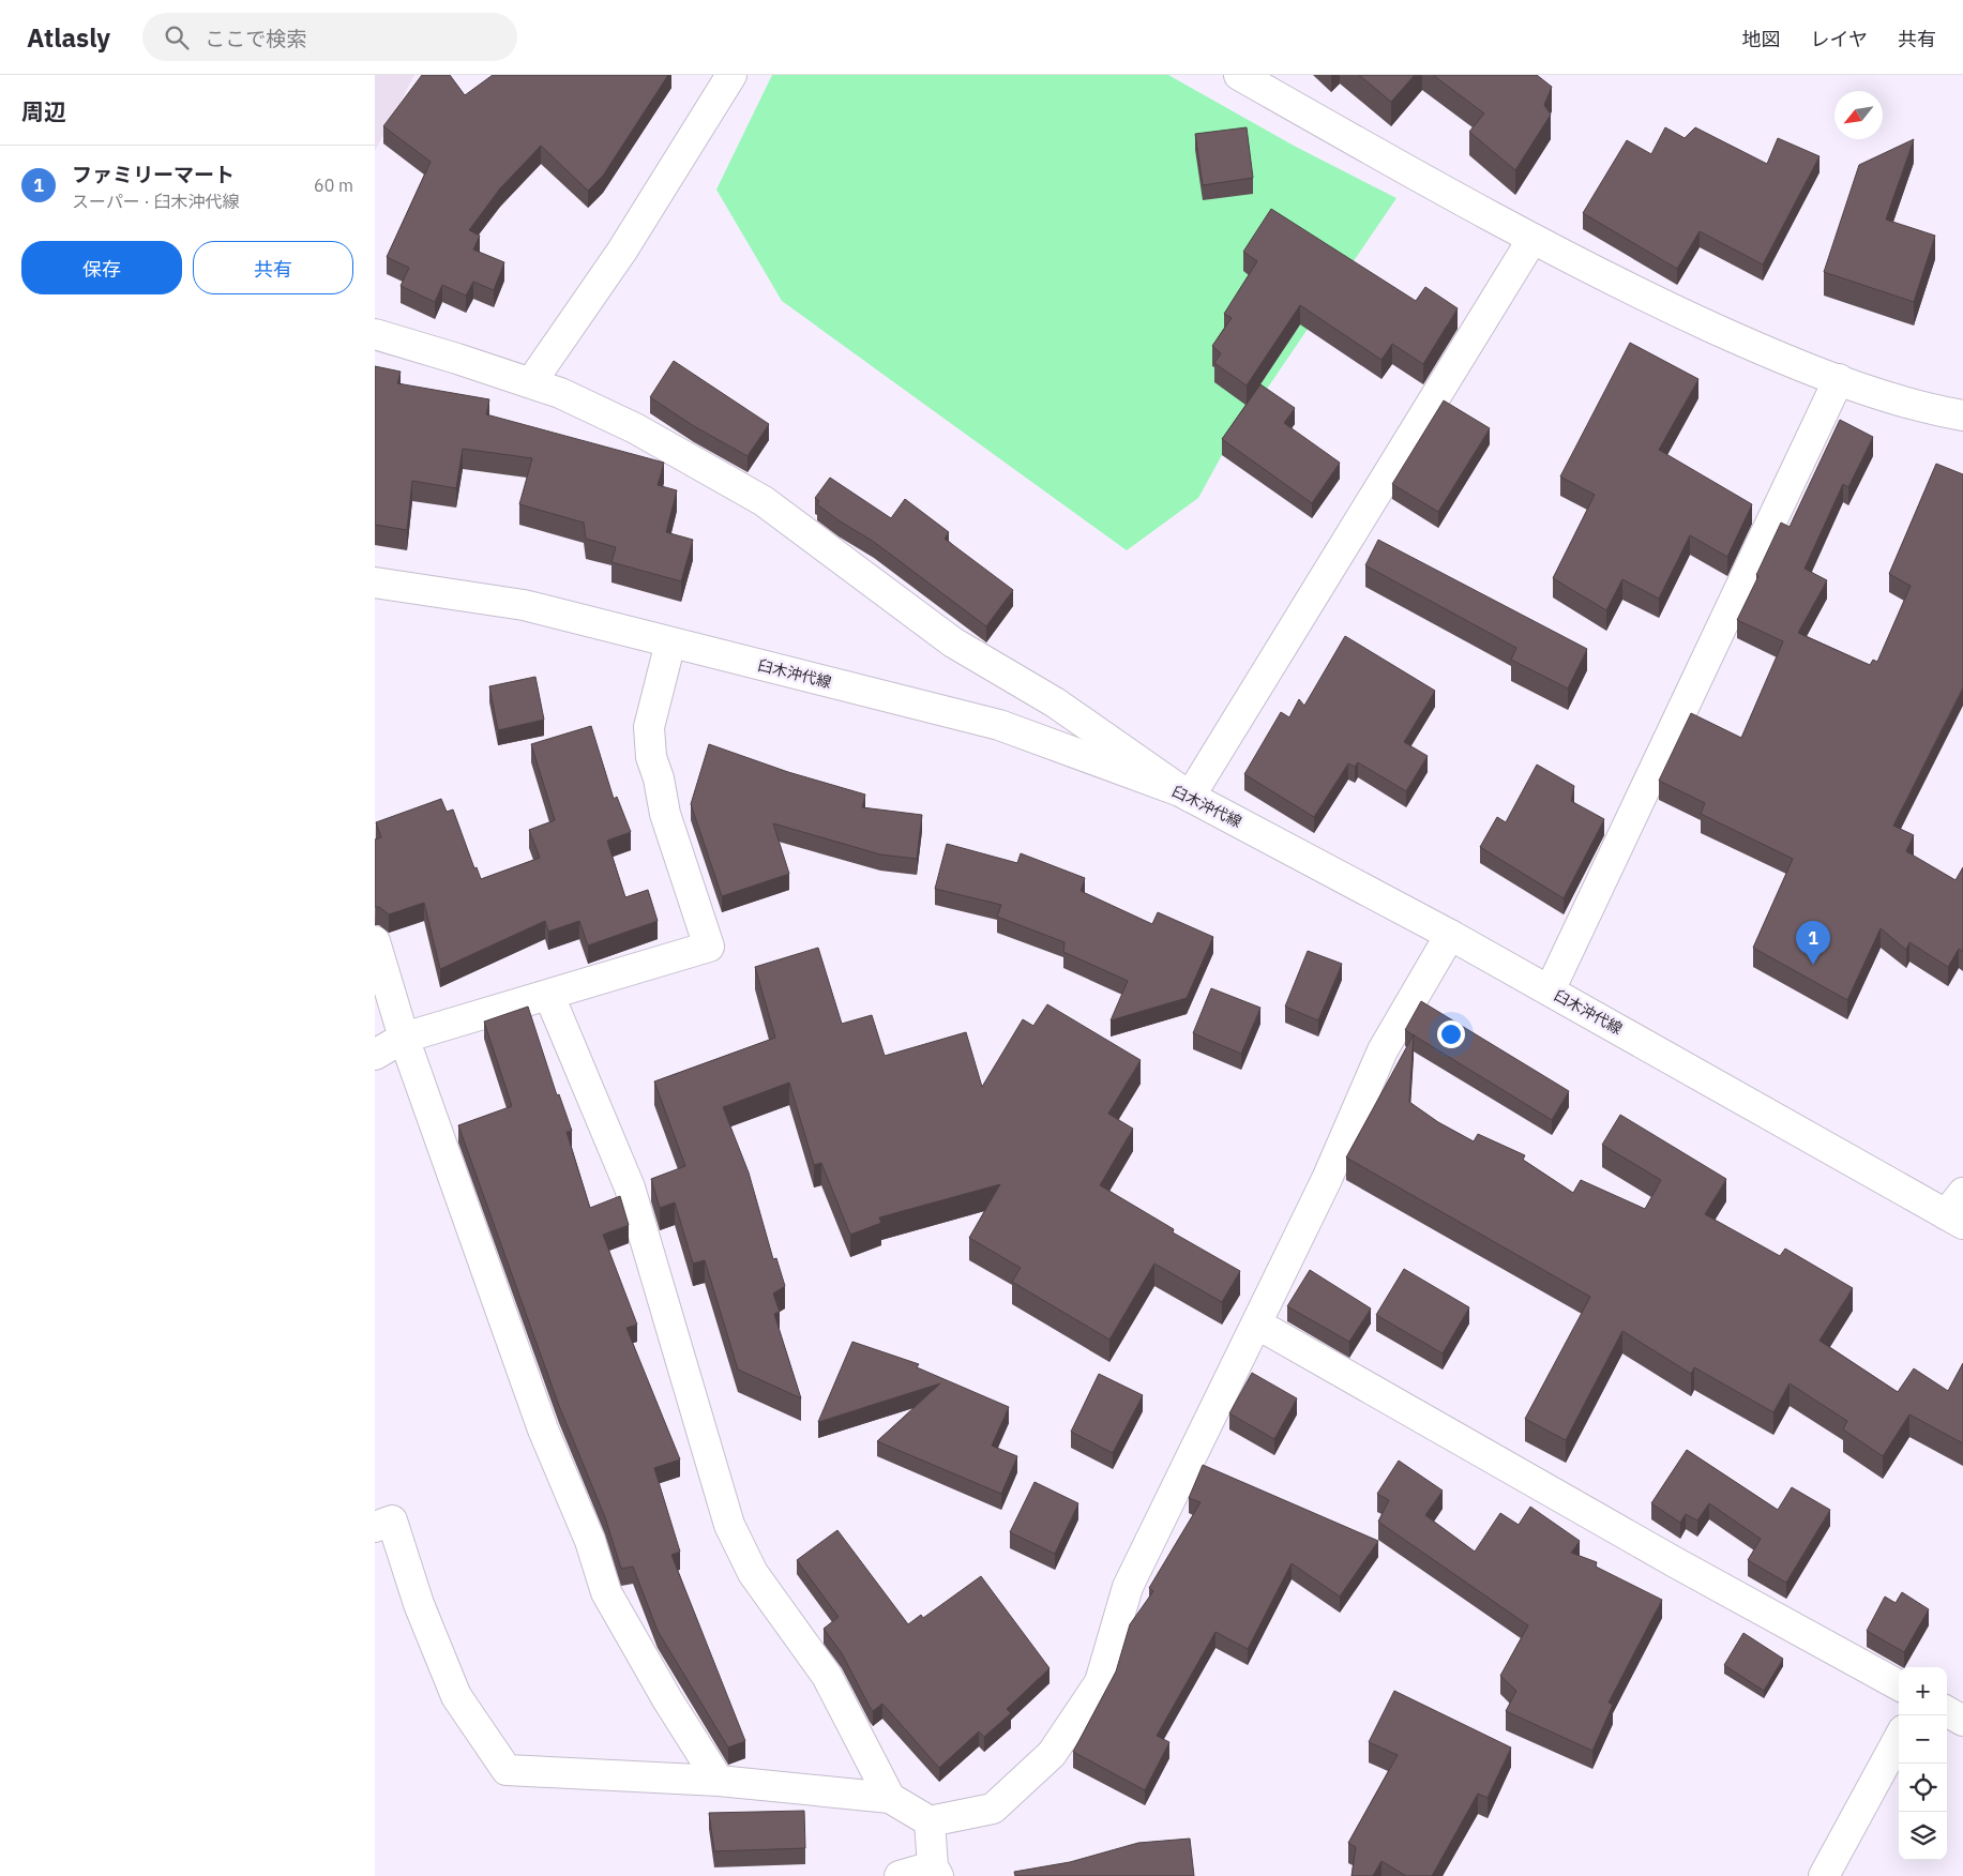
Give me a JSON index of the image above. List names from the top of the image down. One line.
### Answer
{"streets":{"street":["臼木沖代線"]},"north":"bottom left","page":{"header":"Atlasly","search":"ここで検索","nav":["地図","レイヤ","共有"],"heading":"周辺","list":[{"mark":"1","name":"ファミリーマート","note":"スーパー · 臼木沖代線","value":"60 m"}],"buttons":["保存","共有"],"pins":"1","map_buttons":["+","−"]}}
